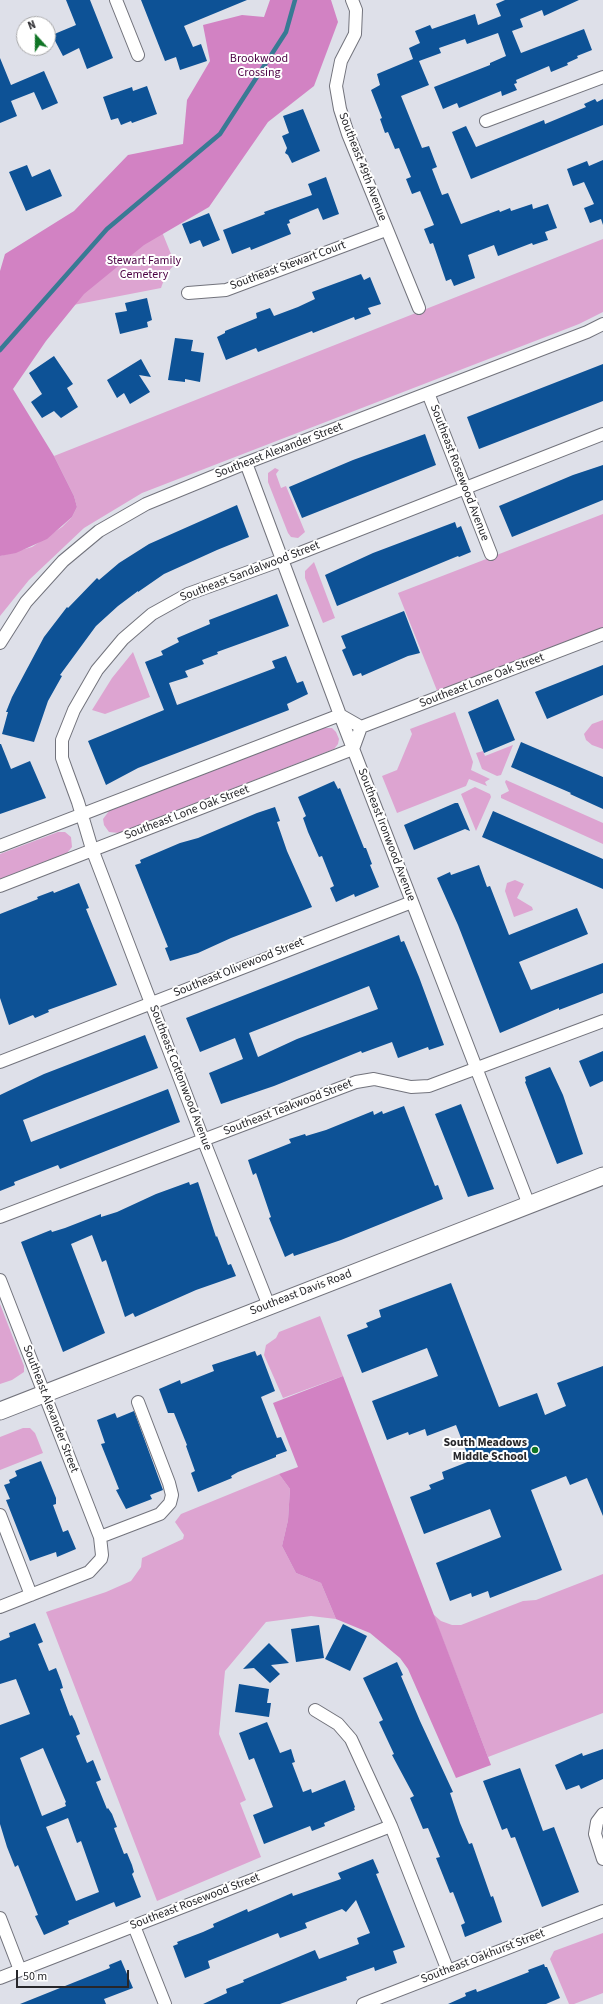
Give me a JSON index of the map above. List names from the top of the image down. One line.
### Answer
{"streets":{"street":["Southeast 49th Avenue","Southeast Stewart Court","Southeast Alexander Street","Southeast Rosewood Avenue","Southeast Sandalwood Street","Southeast Lone Oak Street","Southeast Ironwood Avenue","Southeast Olivewood Street","Southeast Cottonwood Avenue","Southeast Teakwood Street","Southeast Davis Road","Southeast Rosewood Street","Southeast Oakhurst Street"]},"crossings":[["Southeast 49th Avenue","Southeast Stewart Court"],["Southeast Alexander Street","Southeast Rosewood Avenue"],["Southeast Alexander Street","Southeast Ironwood Avenue"],["Southeast Alexander Street","Southeast Davis Road"],["Southeast Rosewood Avenue","Southeast Sandalwood Street"],["Southeast Sandalwood Street","Southeast Lone Oak Street"],["Southeast Sandalwood Street","Southeast Ironwood Avenue"],["Southeast Sandalwood Street","Southeast Cottonwood Avenue"],["Southeast Lone Oak Street","Southeast Ironwood Avenue"],["Southeast Lone Oak Street","Southeast Cottonwood Avenue"],["Southeast Ironwood Avenue","Southeast Olivewood Street"],["Southeast Ironwood Avenue","Southeast Teakwood Street"],["Southeast Ironwood Avenue","Southeast Davis Road"],["Southeast Olivewood Street","Southeast Cottonwood Avenue"],["Southeast Cottonwood Avenue","Southeast Teakwood Street"],["Southeast Cottonwood Avenue","Southeast Davis Road"]],"parks":["Brookwood Crossing","Stewart Family Cemetery"],"places":["South Meadows Middle School"],"scale_bar":"50 m","north":"top"}
